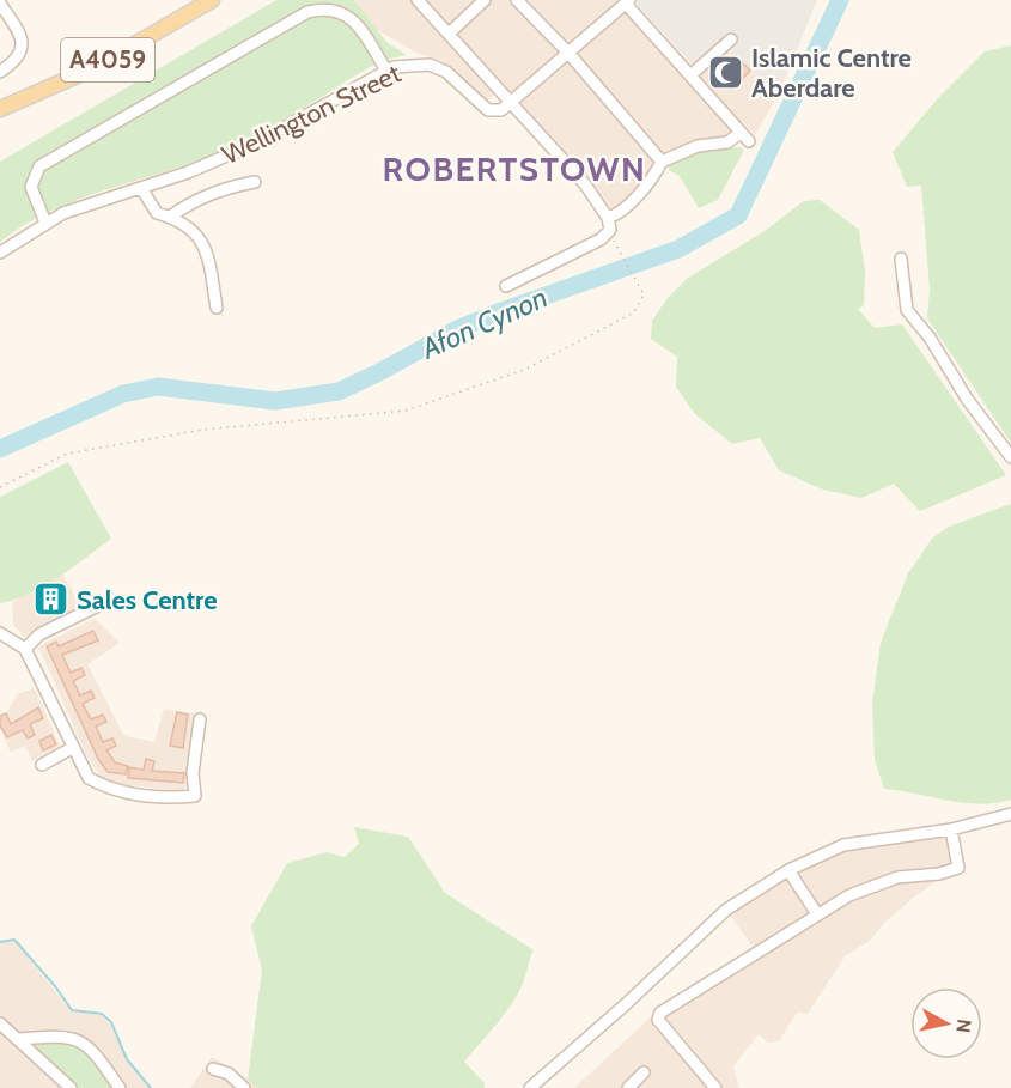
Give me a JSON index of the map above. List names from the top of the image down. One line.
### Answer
{"streets":{"main road":["A4059"],"street":["Wellington Street"]},"districts":["ROBERTSTOWN"],"water":["Afon Cynon"],"places":{"mosque":["Islamic Centre Aberdare"],"building":["Sales Centre"]},"north":"right"}
